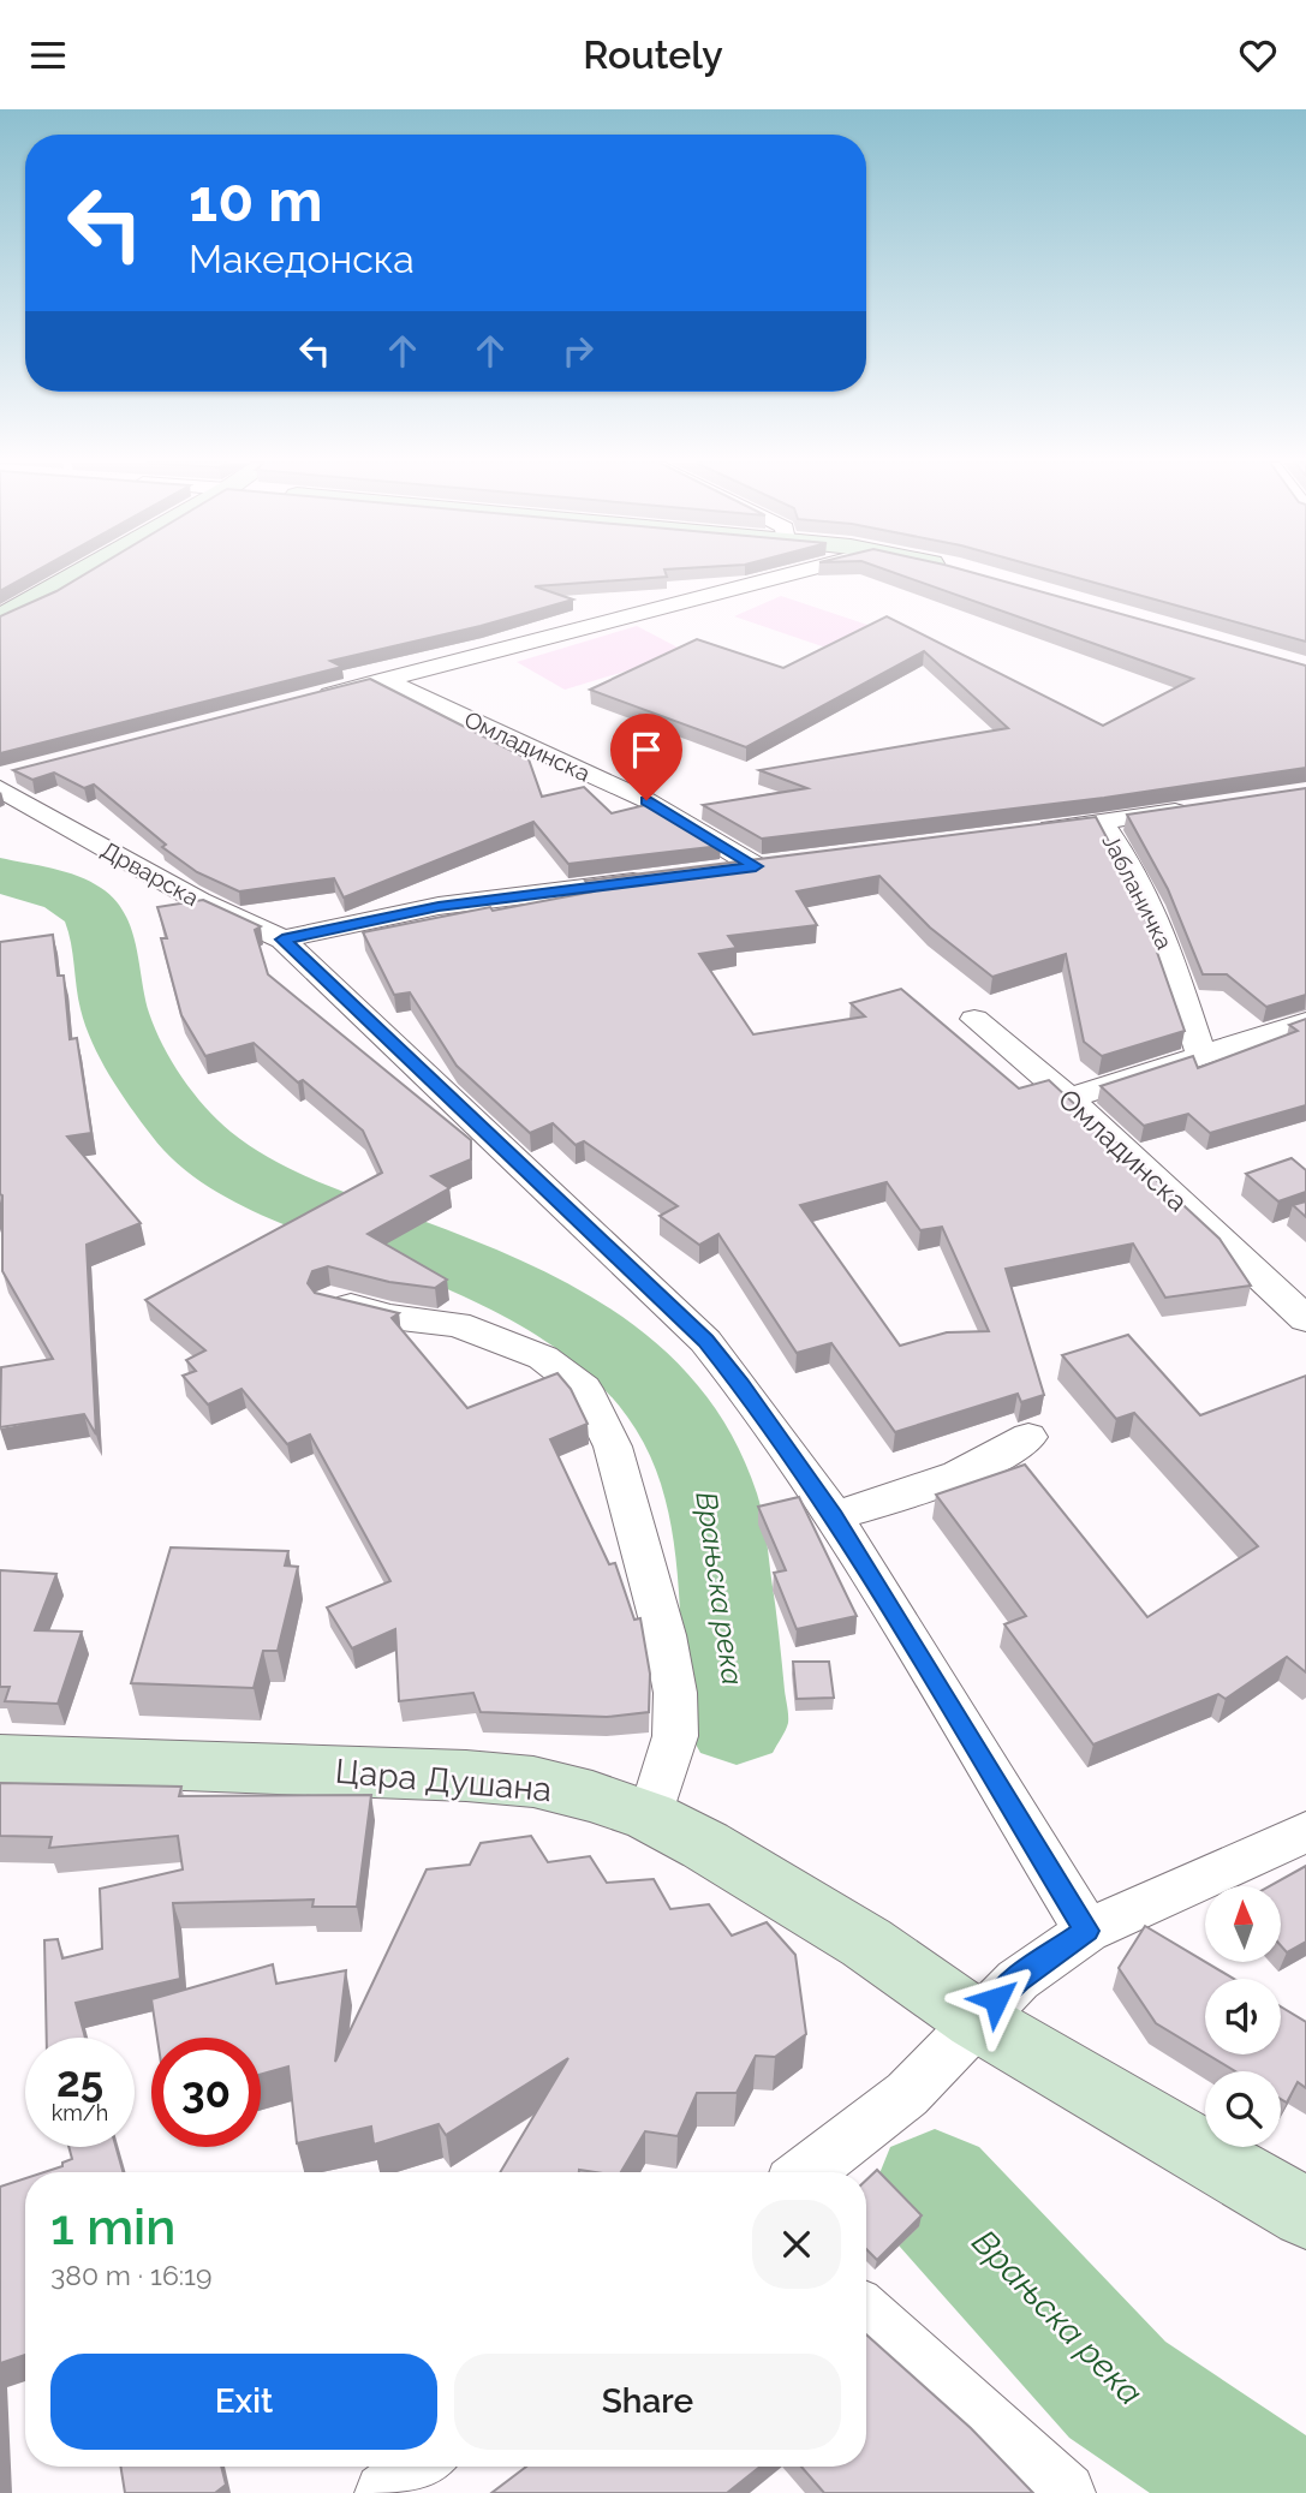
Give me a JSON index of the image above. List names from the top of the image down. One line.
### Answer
{"streets":{"main road":["Цара Душана"],"street":["Омладинска","Дрварска","Јабланичка"]},"water":["Врањска река"],"north":"top","page":{"header":"Routely","turn":["10 m","Македонска"],"speed":"25 km/h","limit":"30","heading":["1 min","380 m · 16:19"],"buttons":["Exit","Share"]}}
